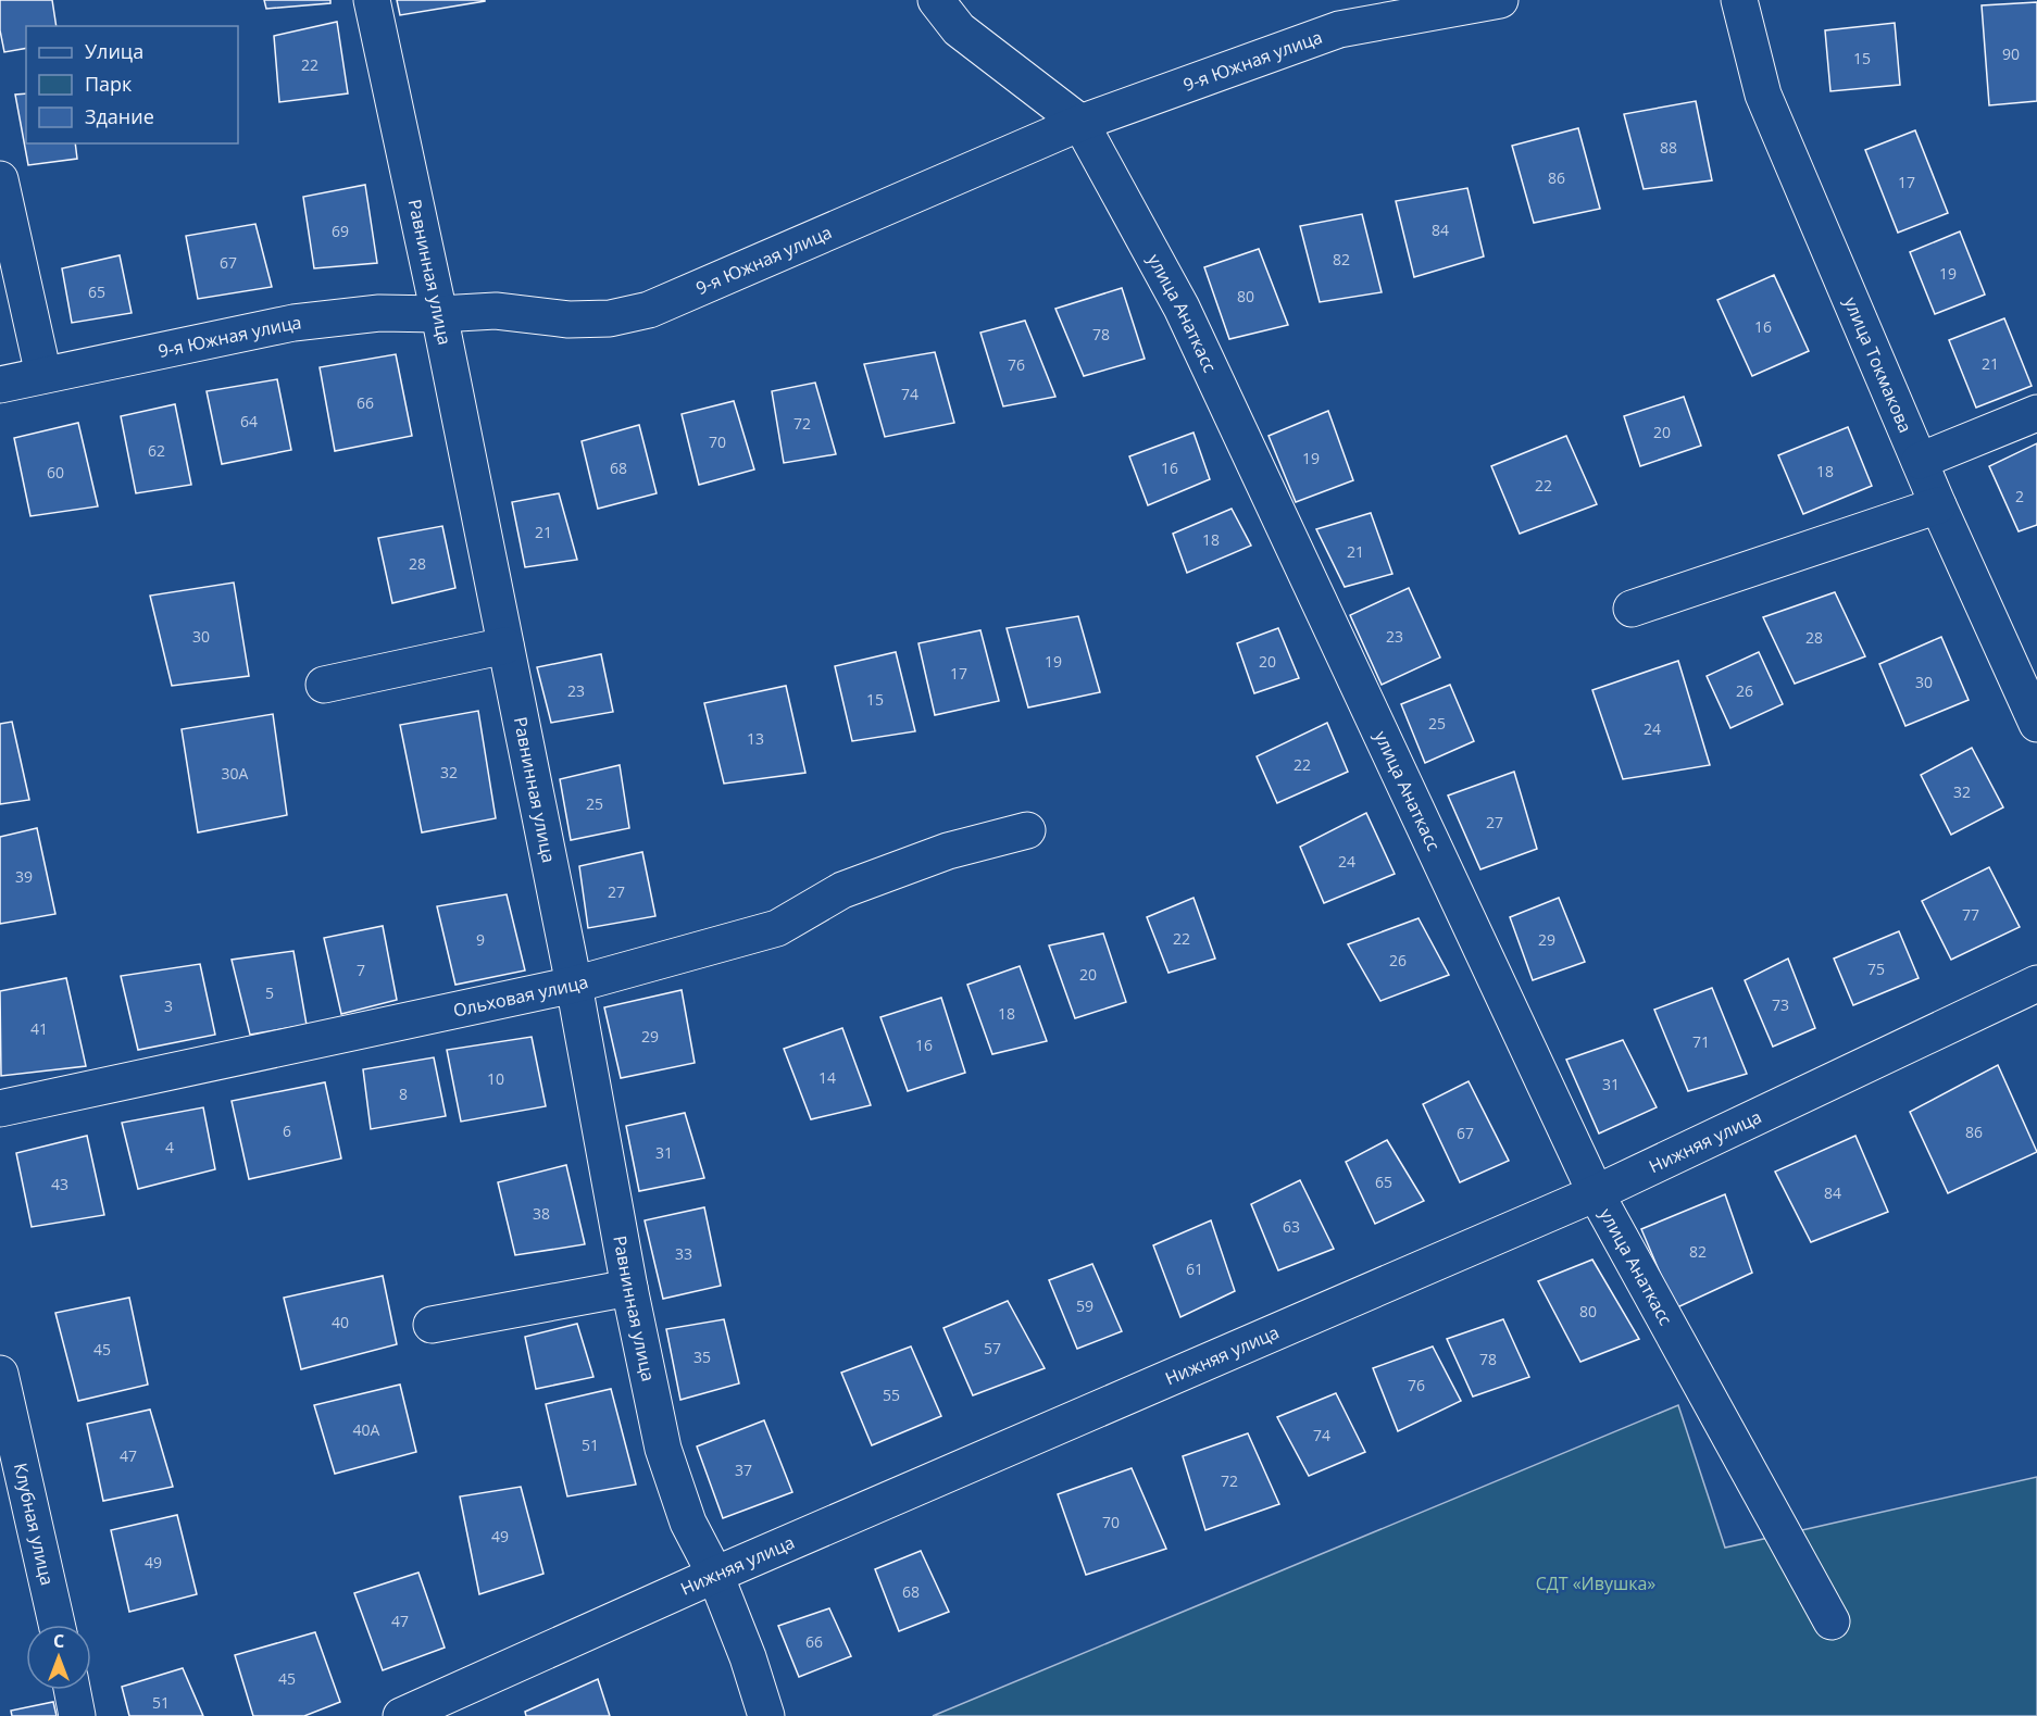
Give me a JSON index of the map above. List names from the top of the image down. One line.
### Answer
{"streets":{"street":["9-я Южная улица","Равнинная улица","улица Анаткасс","улица Токмакова","Ольховая улица","Нижняя улица","Клубная улица"]},"crossings":[["9-я Южная улица","Равнинная улица"],["9-я Южная улица","улица Анаткасс"],["Равнинная улица","Ольховая улица"],["Равнинная улица","Нижняя улица"],["улица Анаткасс","Нижняя улица"]],"parks":["СДТ «Ивушка»"],"house_numbers":["90","15","22","88","86","17","84","69","82","67","19","65","80","16","78","21","76","74","66","64","72","20","70","62","19","68","16","18","60","22","2","21","18","21","28","30","23","28","19","20","17","30","23","26","15","25","24","13","22","32","30А","32","25","27","24","39","27","77","22","9","29","26","75","7","20","5","73","3","18","41","29","71","16","14","10","31","8","6","86","67","4","31","65","43","84","38","63","82","33","61","59","80","40","57","45","35","78","76","55","40А","74","51","47","37","72","70","49","49","68","47","66","45","51"],"legend":["Улица","Парк","Здание"],"north":"top"}
